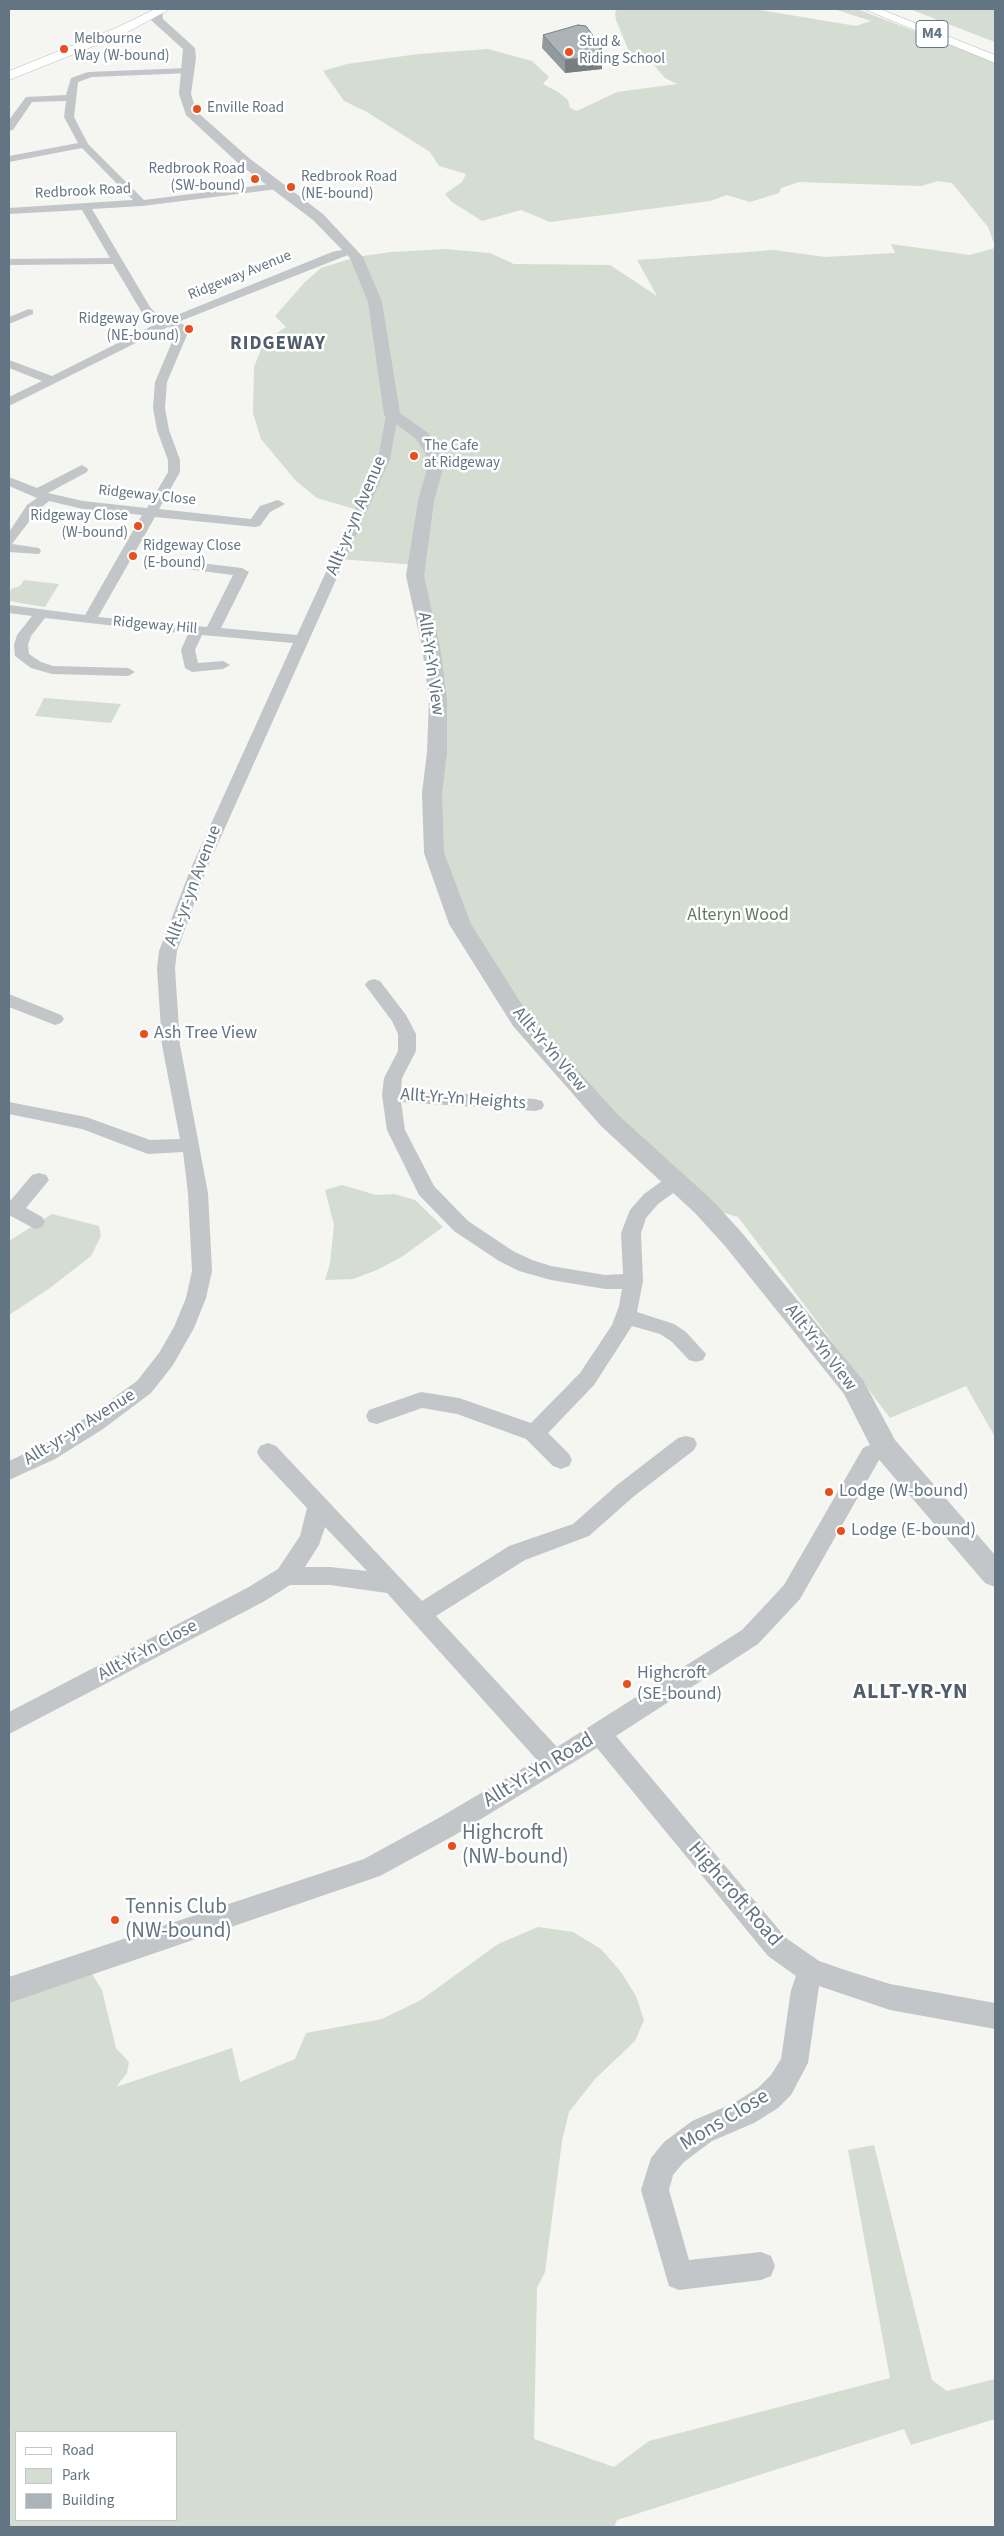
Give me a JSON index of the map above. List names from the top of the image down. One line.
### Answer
{"streets":{"main road":["M4"],"street":["Redbrook Road","Ridgeway Avenue","Ridgeway Close","Allt-yr-yn Avenue","Ridgeway Hill","Allt-Yr-Yn View","Allt-Yr-Yn Heights","Allt-Yr-Yn Close","Allt-Yr-Yn Road","Highcroft Road","Mons Close"]},"crossings":[["Ridgeway Avenue","Allt-yr-yn Avenue"],["Allt-yr-yn Avenue","Ridgeway Hill"],["Allt-yr-yn Avenue","Allt-Yr-Yn View"],["Allt-Yr-Yn View","Allt-Yr-Yn Road"],["Allt-Yr-Yn Road","Highcroft Road"],["Highcroft Road","Mons Close"]],"districts":["RIDGEWAY","ALLT-YR-YN"],"parks":["Alteryn Wood"],"places":["Melbourne Way (W-bound)","Stud & Riding School","Enville Road","Redbrook Road (SW-bound)","Redbrook Road (NE-bound)","Ridgeway Grove (NE-bound)","The Cafe at Ridgeway","Ridgeway Close (W-bound)","Ridgeway Close (E-bound)","Ash Tree View","Lodge (W-bound)","Lodge (E-bound)","Highcroft (SE-bound)","Highcroft (NW-bound)","Tennis Club (NW-bound)"],"legend":["Road","Park","Building"]}
